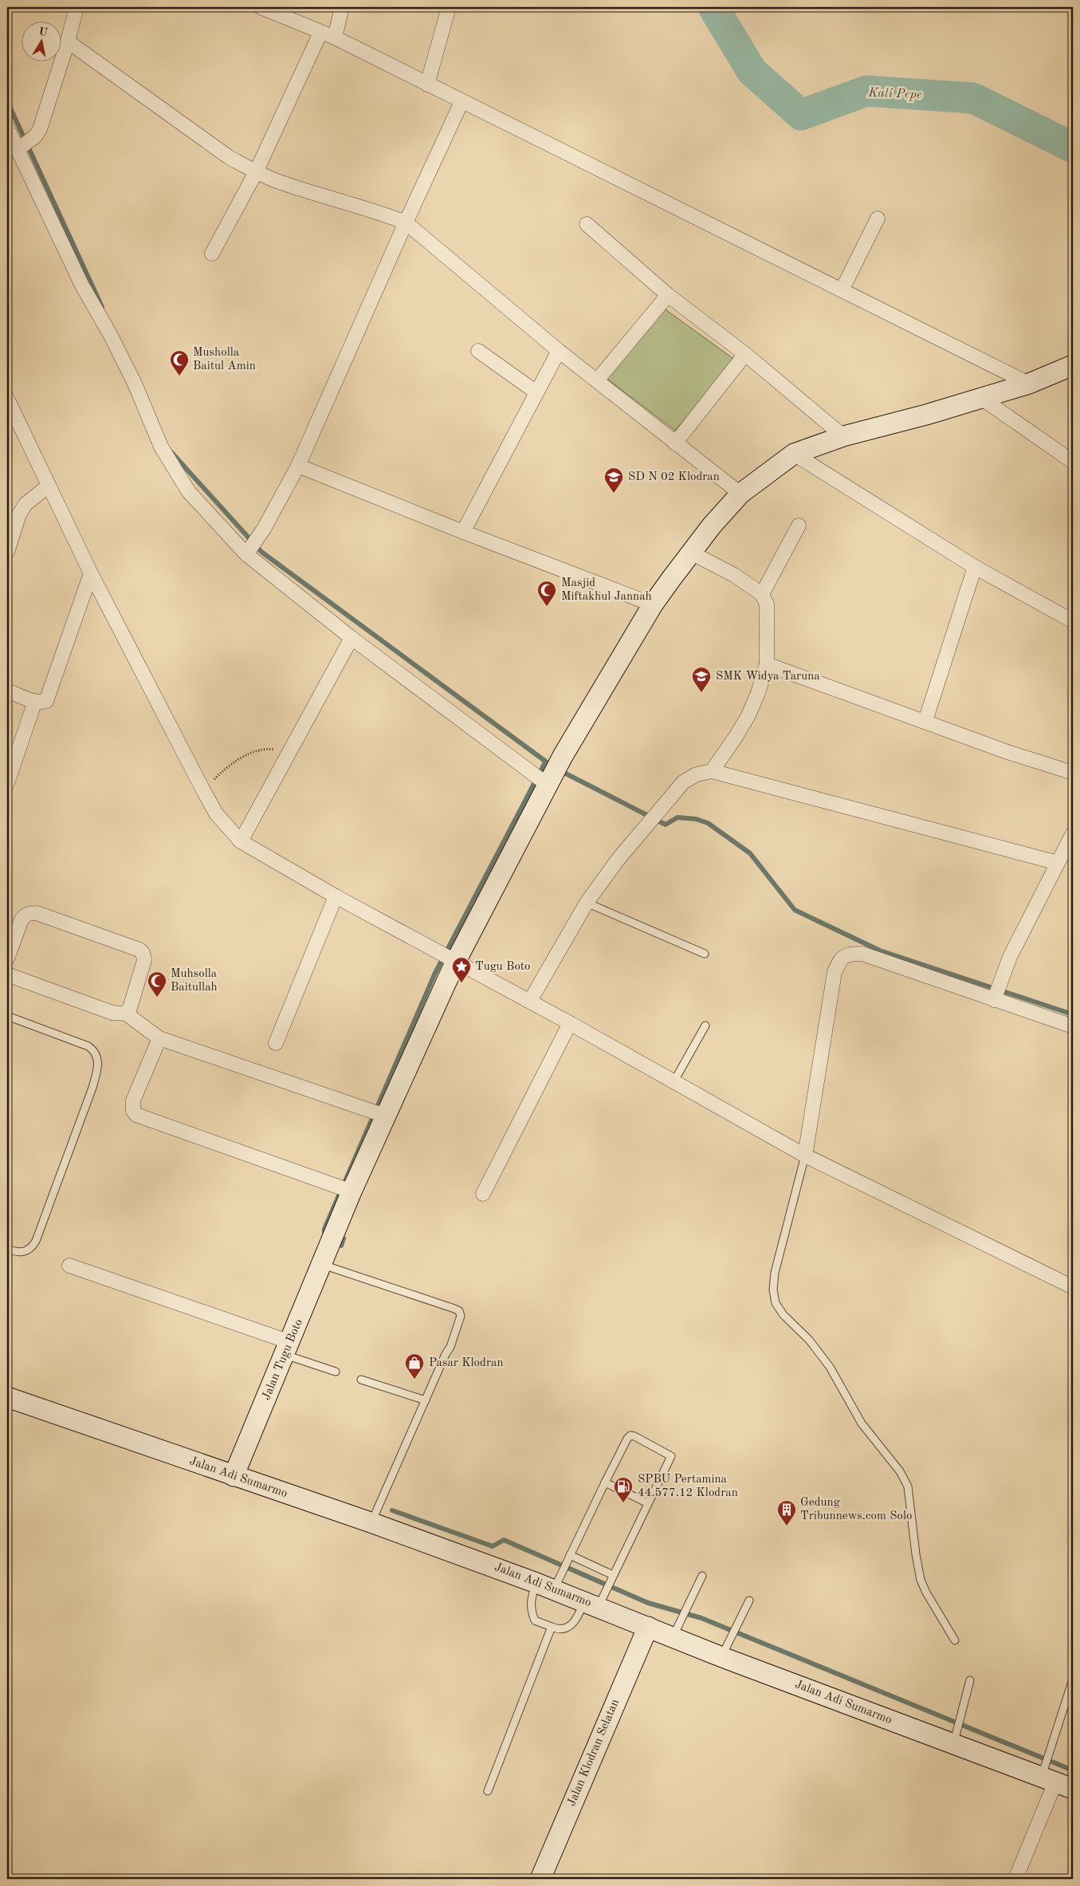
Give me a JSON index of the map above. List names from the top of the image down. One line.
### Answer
{"streets":{"main road":["Jalan Tugu Boto","Jalan Adi Sumarmo","Jalan Klodran Selatan"]},"crossings":[["Jalan Tugu Boto","Jalan Adi Sumarmo"],["Jalan Adi Sumarmo","Jalan Klodran Selatan"]],"water":["Kali Pepe"],"places":{"mosque":["Musholla Baitul Amin","Masjid Miftakhul Jannah","Muhsolla Baitullah"],"school or university":["SD N 02 Klodran","SMK Widya Taruna"],"place":["Tugu Boto"],"shop":["Pasar Klodran"],"fuel station":["SPBU Pertamina 44.577.12 Klodran"],"building":["Gedung Tribunnews.com Solo"]},"north":"top"}
